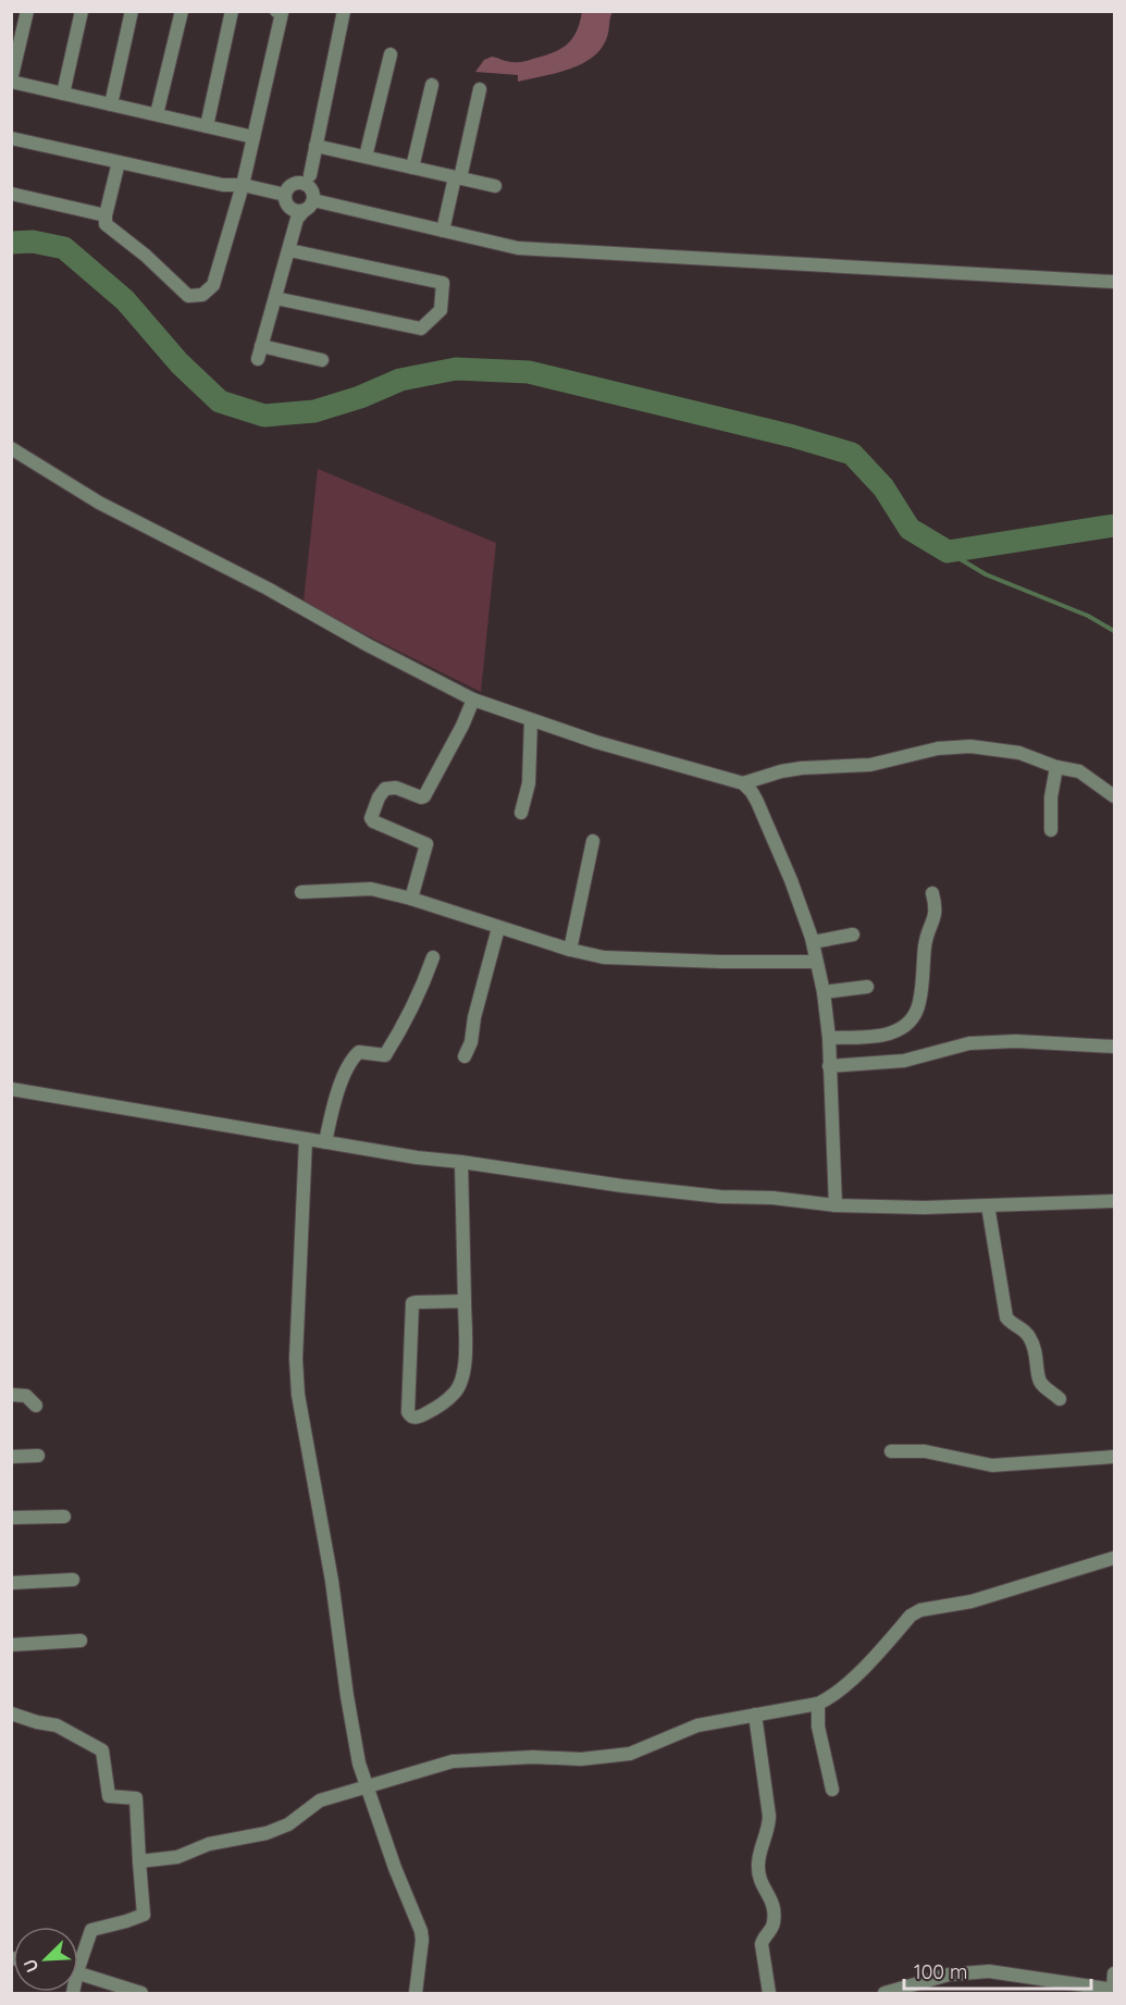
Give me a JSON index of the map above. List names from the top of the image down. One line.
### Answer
{"scale_bar":"100 m","north":"bottom left"}
